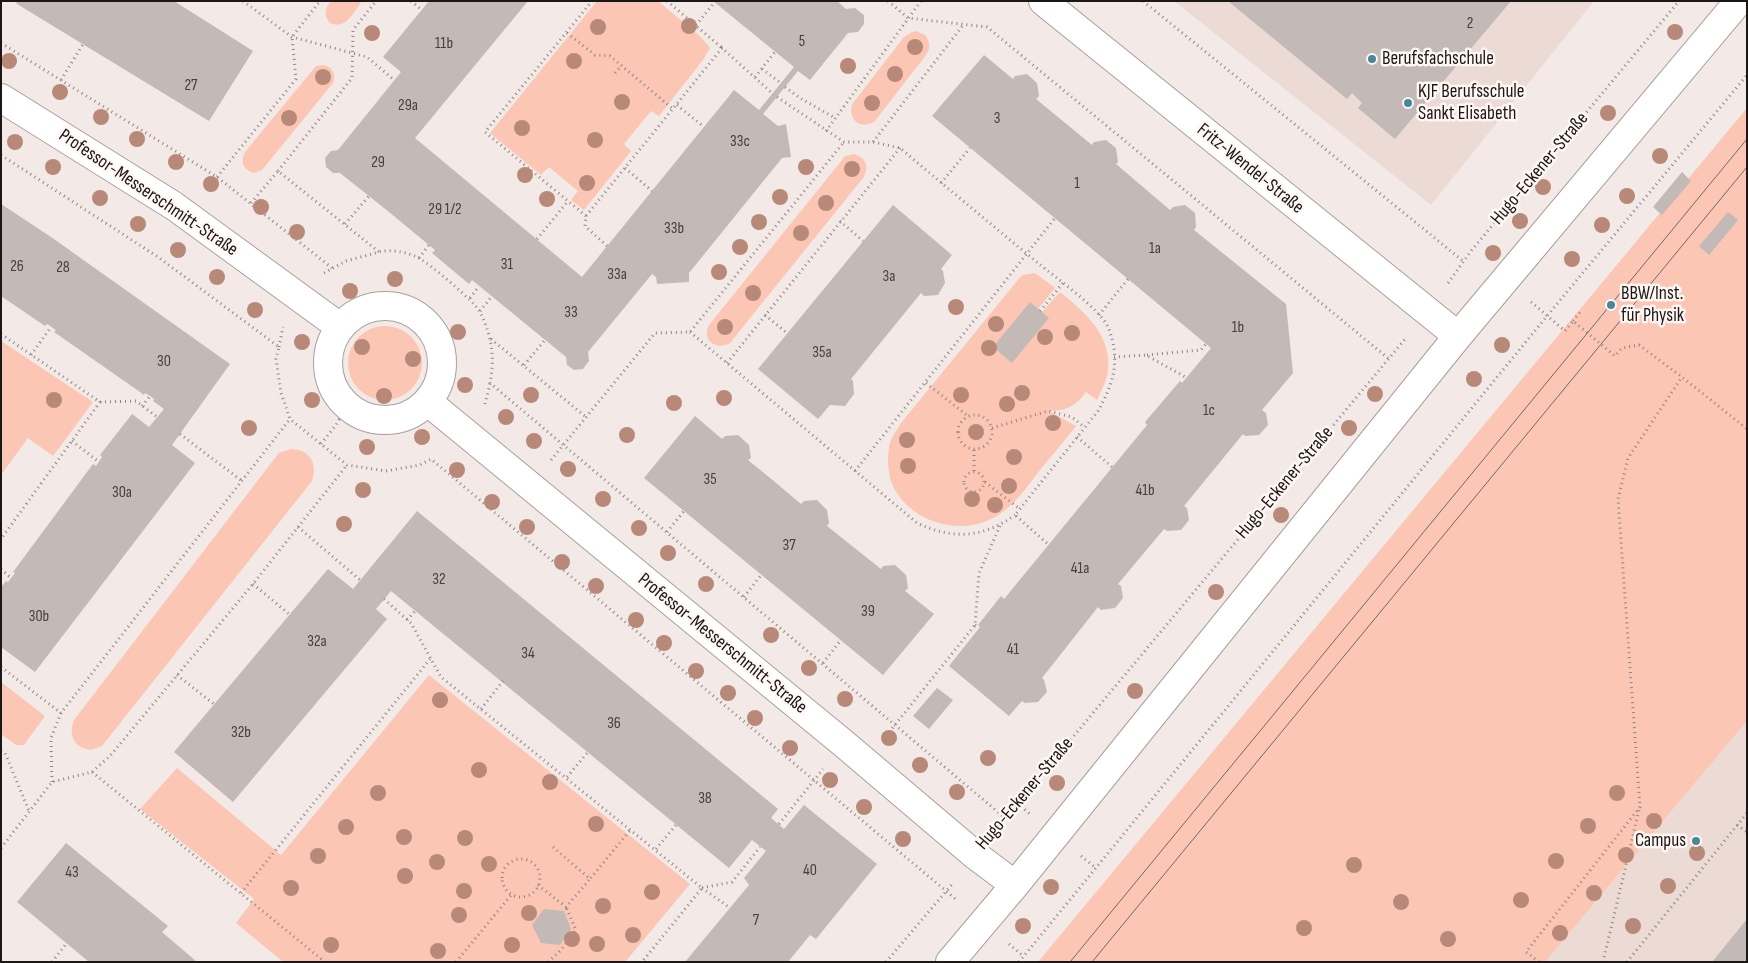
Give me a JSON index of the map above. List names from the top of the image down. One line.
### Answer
{"streets":{"street":["Fritz-Wendel-Straße","Professor-Messerschmitt-Straße"],"path":["Hugo-Eckener-Straße"]},"crossings":[["Fritz-Wendel-Straße","Hugo-Eckener-Straße"],["Hugo-Eckener-Straße","Professor-Messerschmitt-Straße"]],"places":["Berufsfachschule","KJF Berufsschule Sankt Elisabeth","BBW/Inst. für Physik","Campus"],"house_numbers":["2","5","11b","27","29a","3","33c","29","1","29 1/2","33b","1a","31","26","28","33a","3a","33","1b","35a","30","1c","35","41b","30a","37","41a","32","39","30b","32a","41","34","36","32b","38","40","43","7"]}
